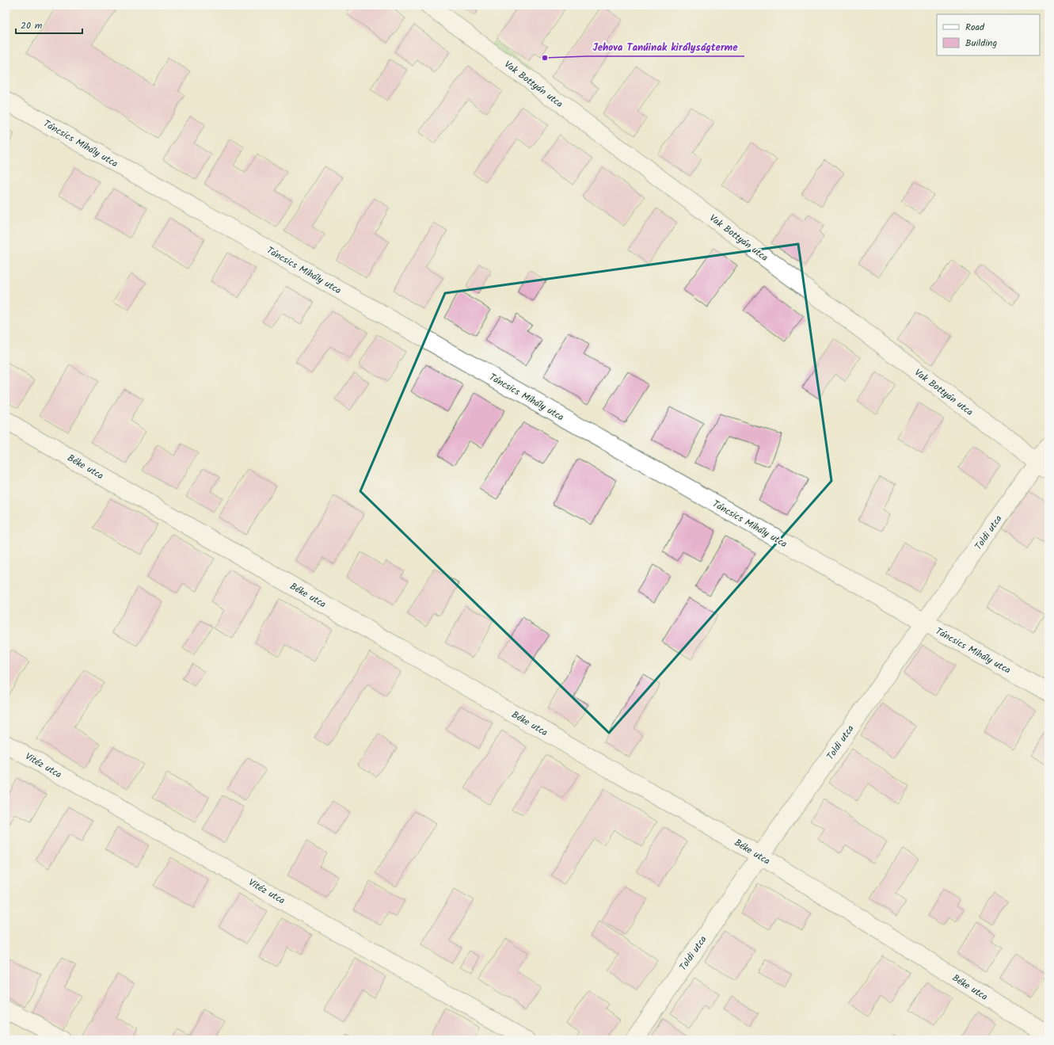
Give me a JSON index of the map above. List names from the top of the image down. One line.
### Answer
{"streets":{"street":["Vak Bottyán utca","Táncsics Mihály utca","Béke utca","Toldi utca","Vitéz utca"]},"crossings":[["Vak Bottyán utca","Toldi utca"],["Táncsics Mihály utca","Toldi utca"],["Béke utca","Toldi utca"]],"places":["Jehova Tanúinak királyságterme"],"legend":["Road","Building"],"scale_bar":"20 m"}
